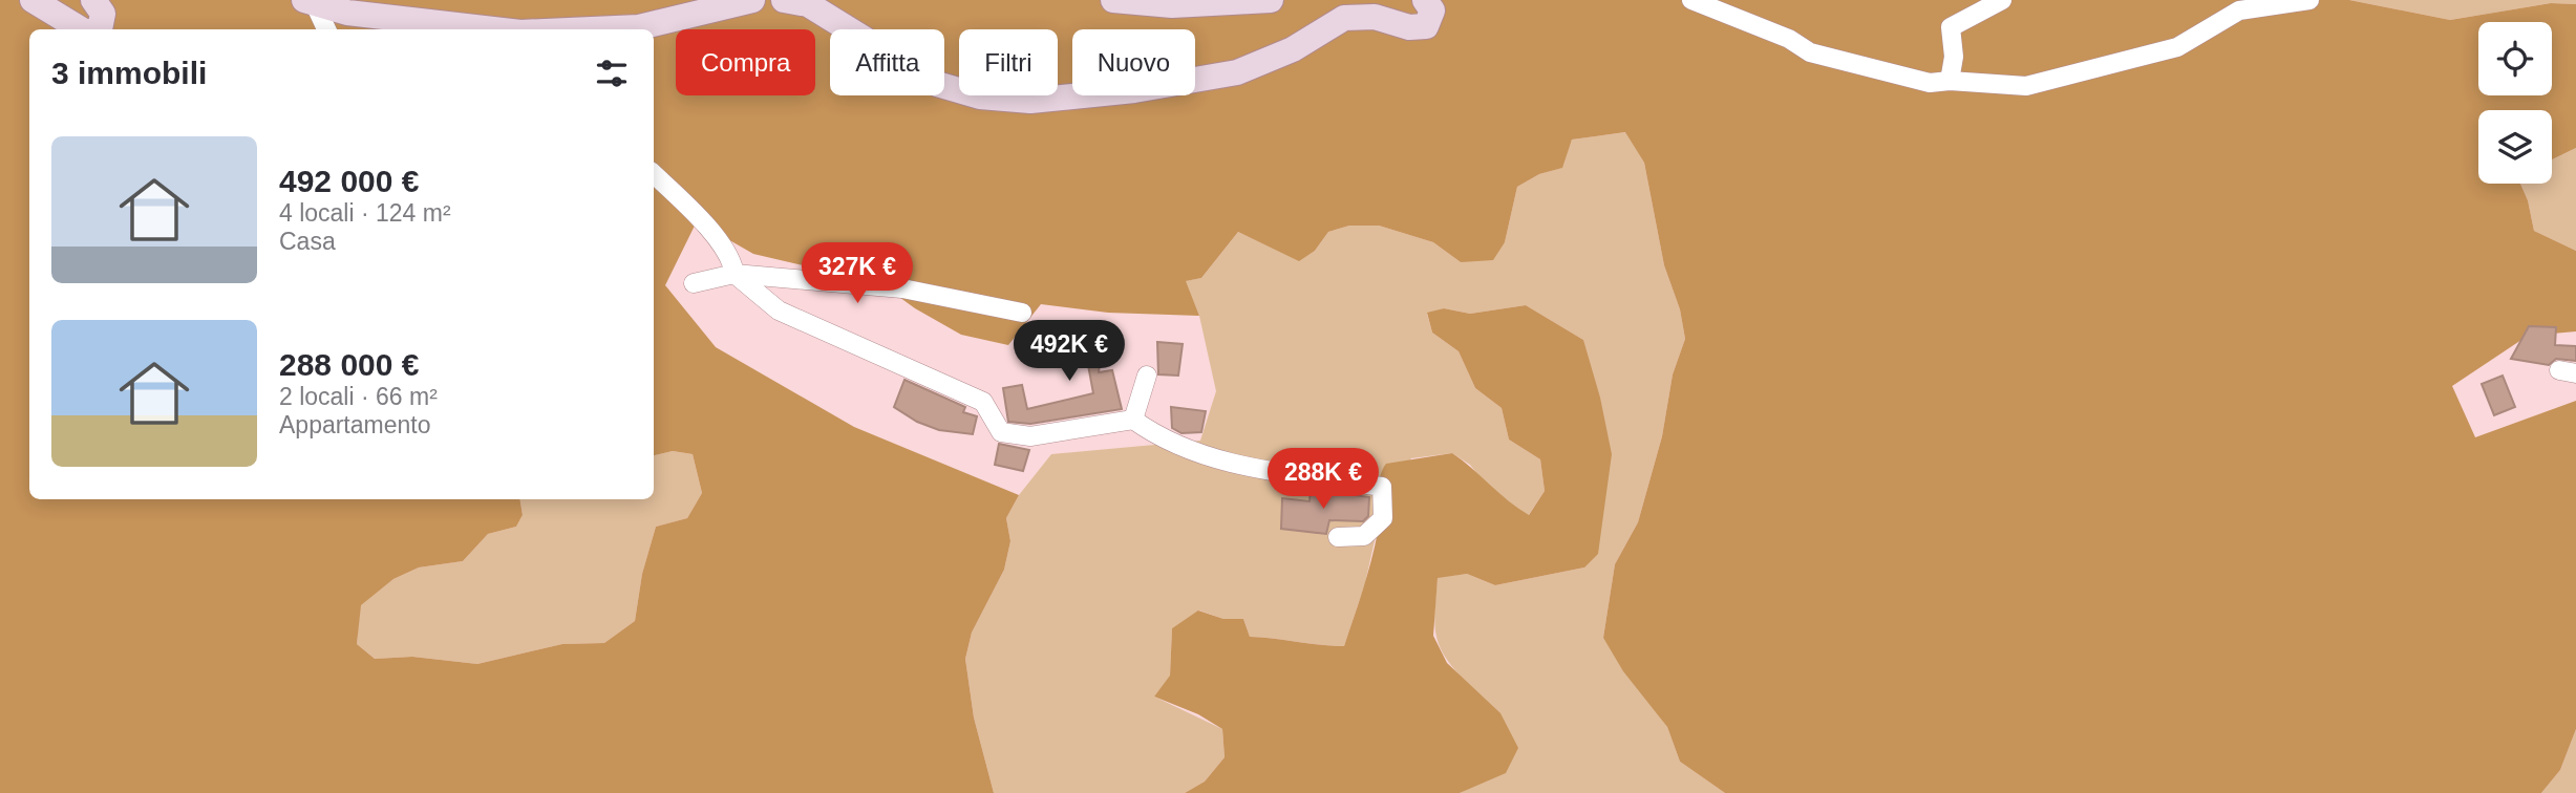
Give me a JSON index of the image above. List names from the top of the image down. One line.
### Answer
{"page":{"chip":["Compra","Affitta","Filtri","Nuovo"],"heading":"3 immobili","list":[{"name":"492 000 €","note":"4 locali · 124 m² · Casa"},{"name":"288 000 €","note":"2 locali · 66 m² · Appartamento"}],"price":["327K €","492K €","288K €"]}}
